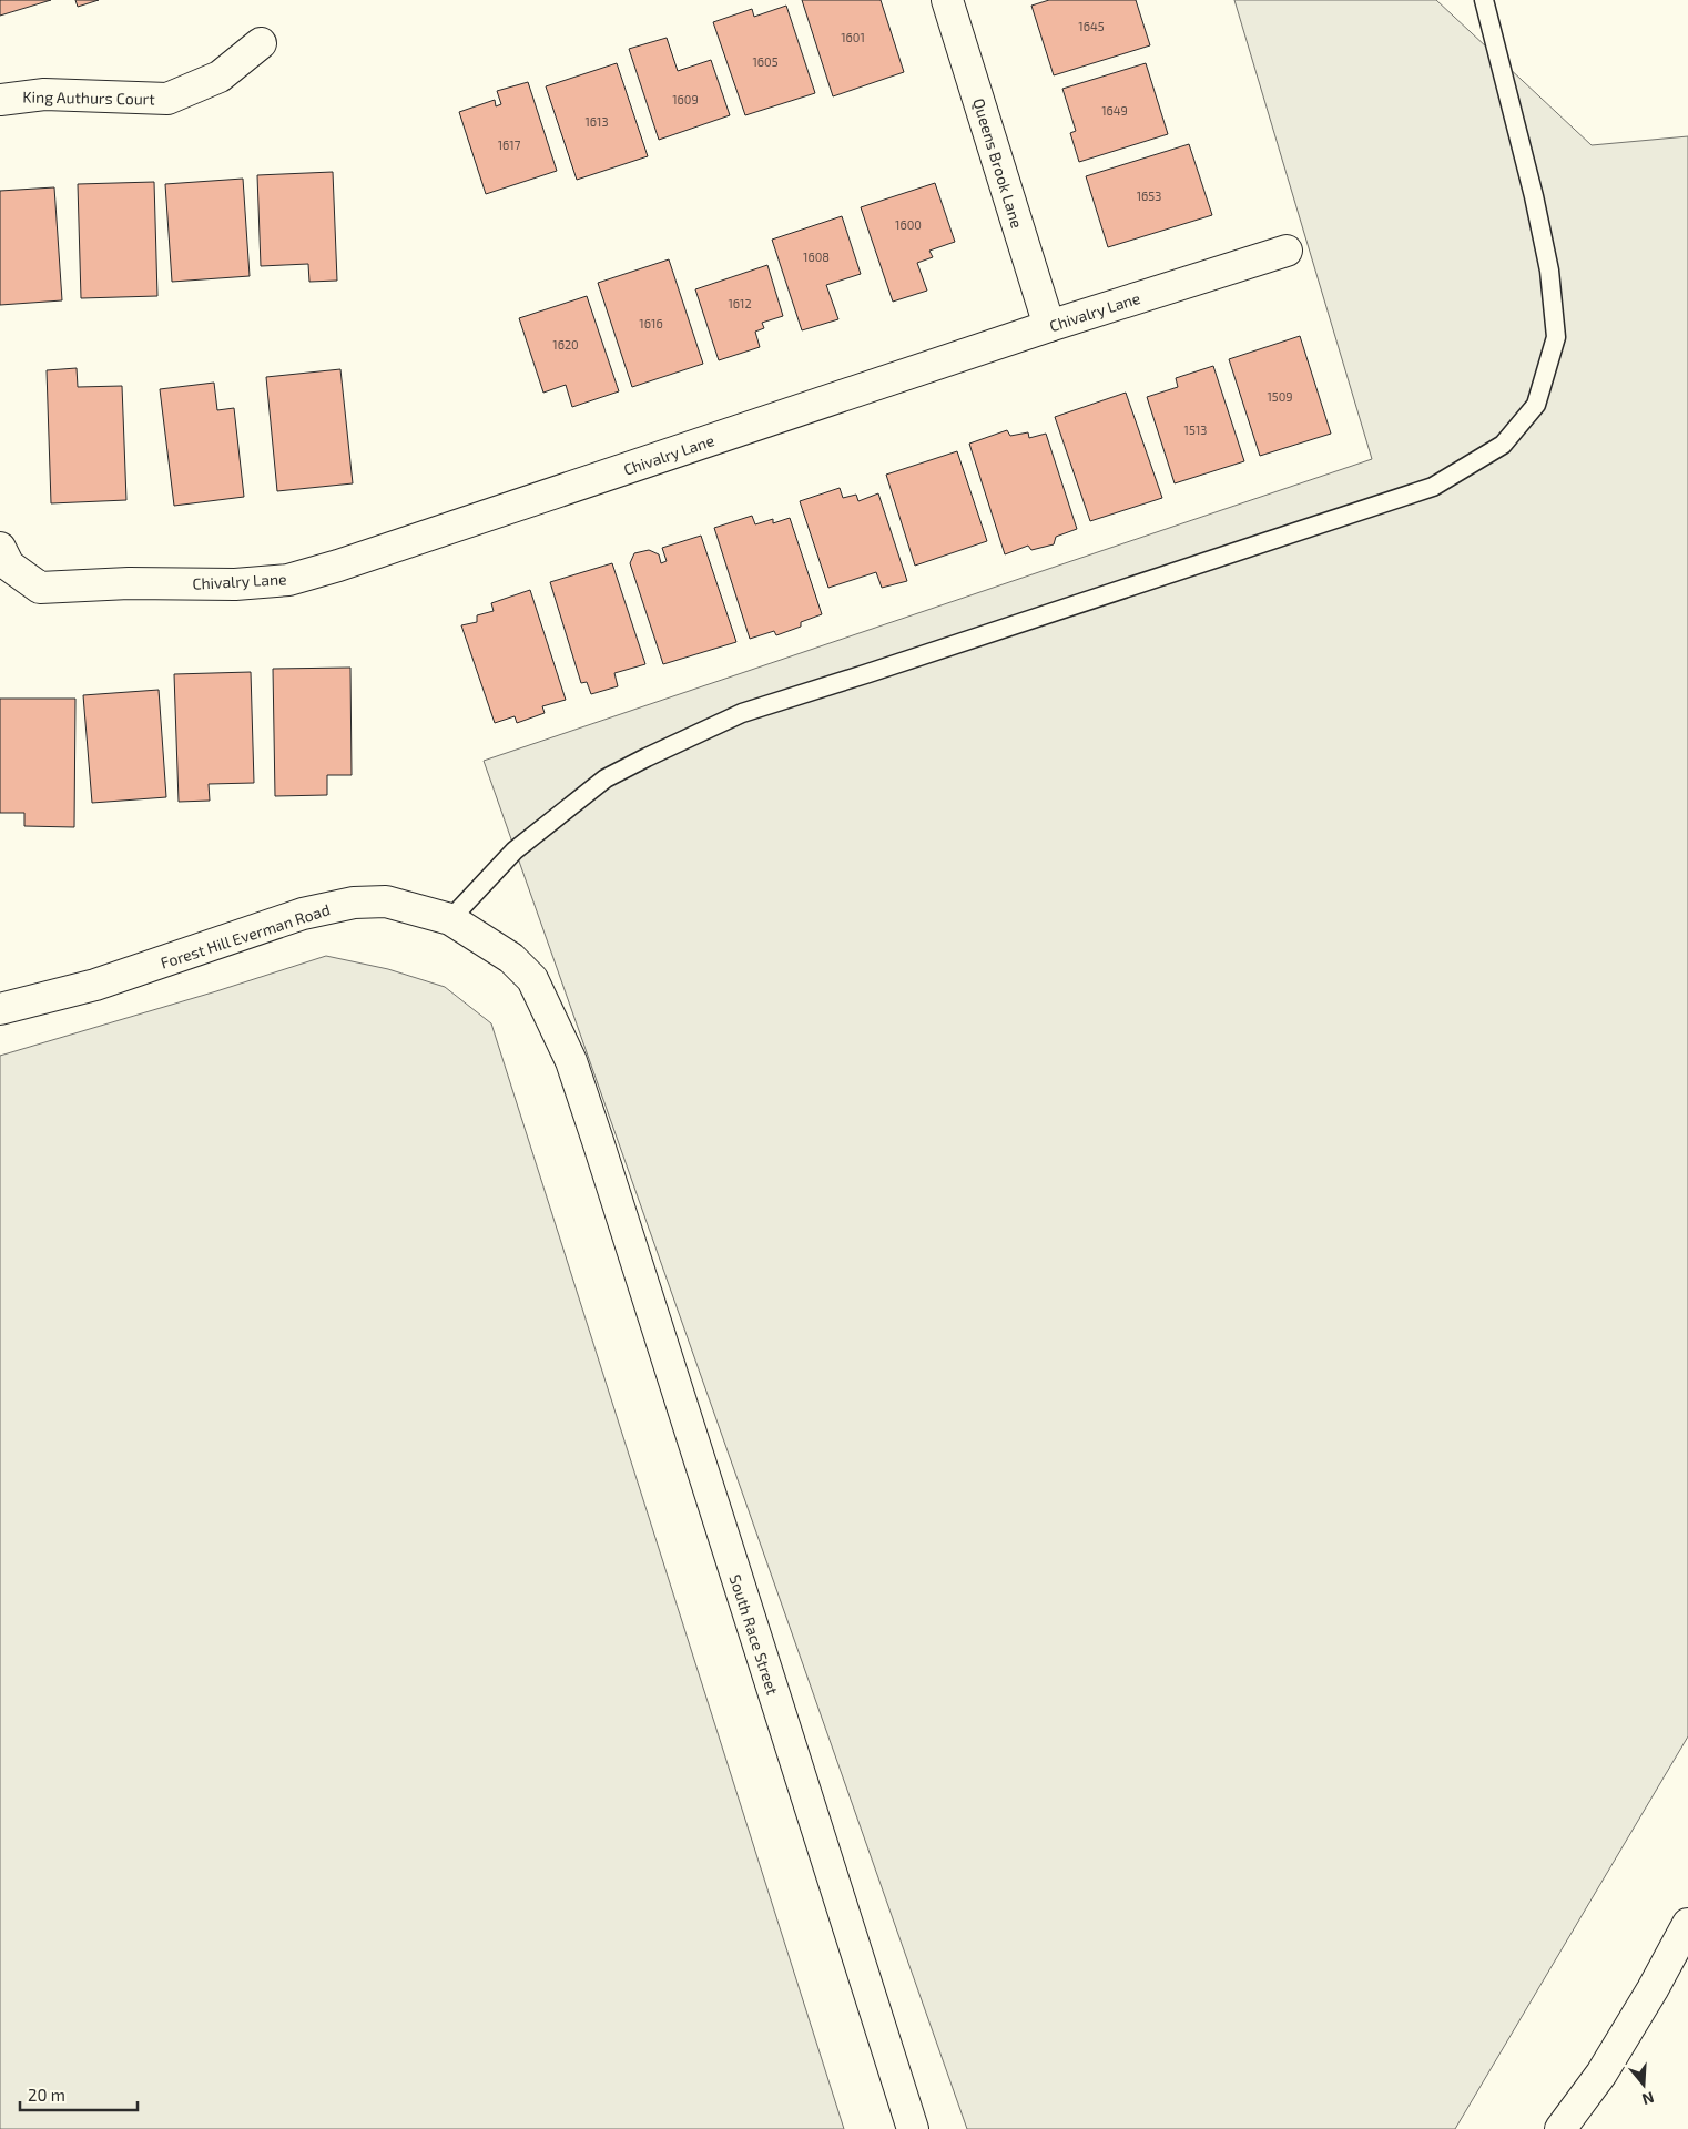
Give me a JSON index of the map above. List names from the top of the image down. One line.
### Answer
{"streets":{"street":["King Authurs Court","Queens Brook Lane","Chivalry Lane","Forest Hill Everman Road","South Race Street"]},"crossings":[["Queens Brook Lane","Chivalry Lane"],["Forest Hill Everman Road","South Race Street"]],"house_numbers":["1645","1601","1605","1609","1649","1613","1617","1653","1600","1608","1612","1616","1620","1509","1513"],"scale_bar":"20 m","north":"bottom"}
